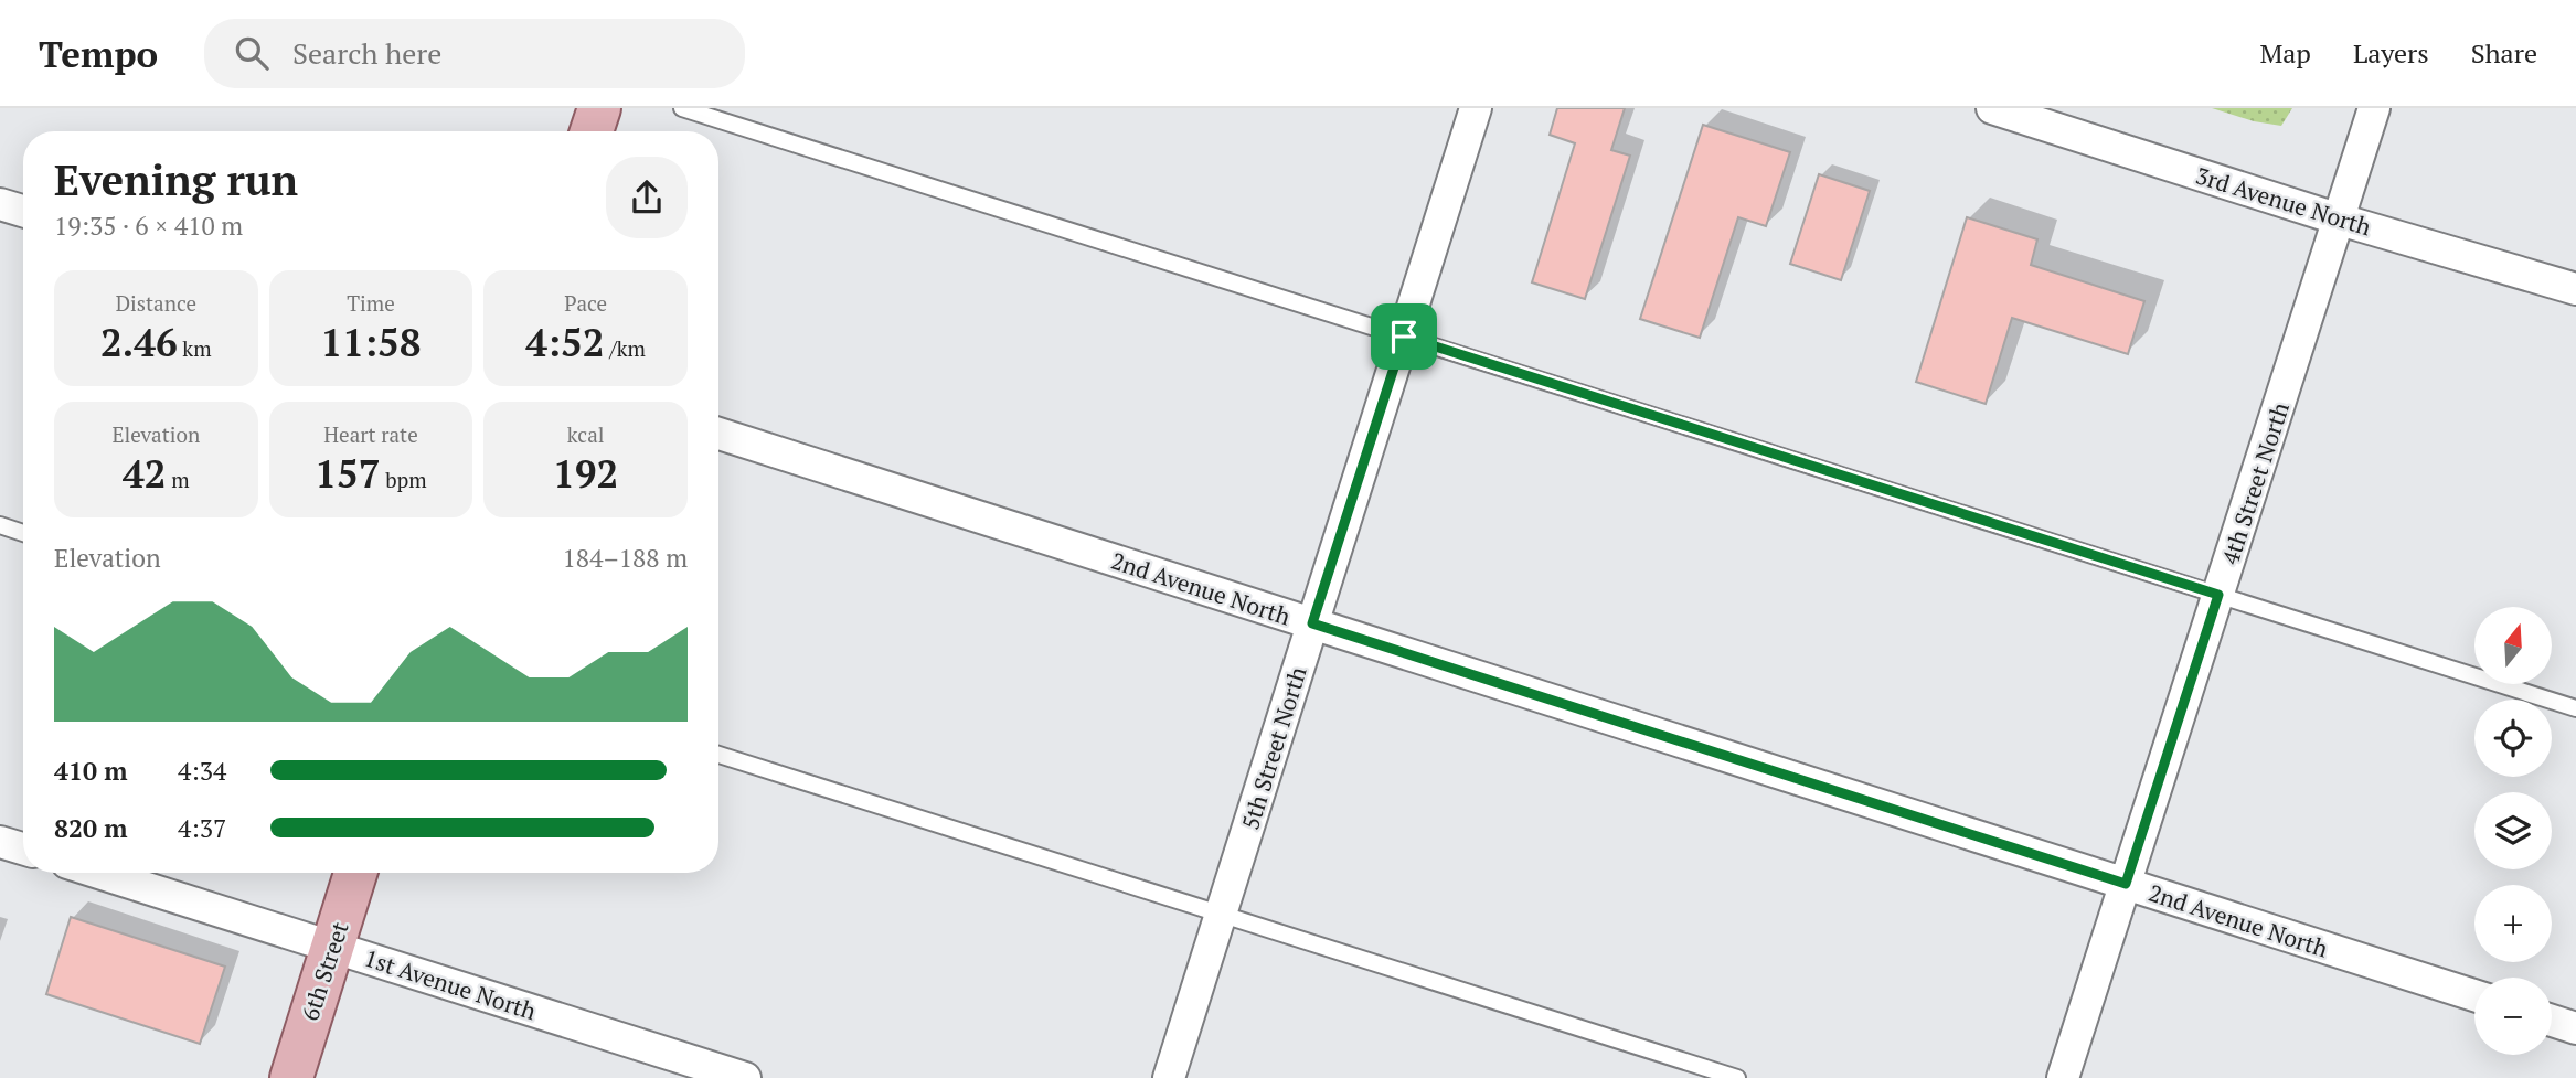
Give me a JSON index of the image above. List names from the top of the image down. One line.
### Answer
{"streets":{"main road":["6th Street"],"street":["3rd Avenue North","4th Street North","2nd Avenue North","5th Street North","1st Avenue North"]},"crossings":[["3rd Avenue North","4th Street North"],["4th Street North","2nd Avenue North"],["2nd Avenue North","5th Street North"],["6th Street","1st Avenue North"]],"north":"top","page":{"header":"Tempo","search":"Search here","nav":["Map","Layers","Share"],"heading":["Evening run","19:35 · 6 × 410 m"],"stats":[["Distance","2.46 km"],["Time","11:58"],["Pace","4:52 /km"],["Elevation","42 m"],["Heart rate","157 bpm"],["kcal","192"]],"chart":["Elevation","184–188 m"],"map_buttons":["+","−"],"list":[{"name":"410 m","note":"4:34"},{"name":"820 m","note":"4:37"}]}}
